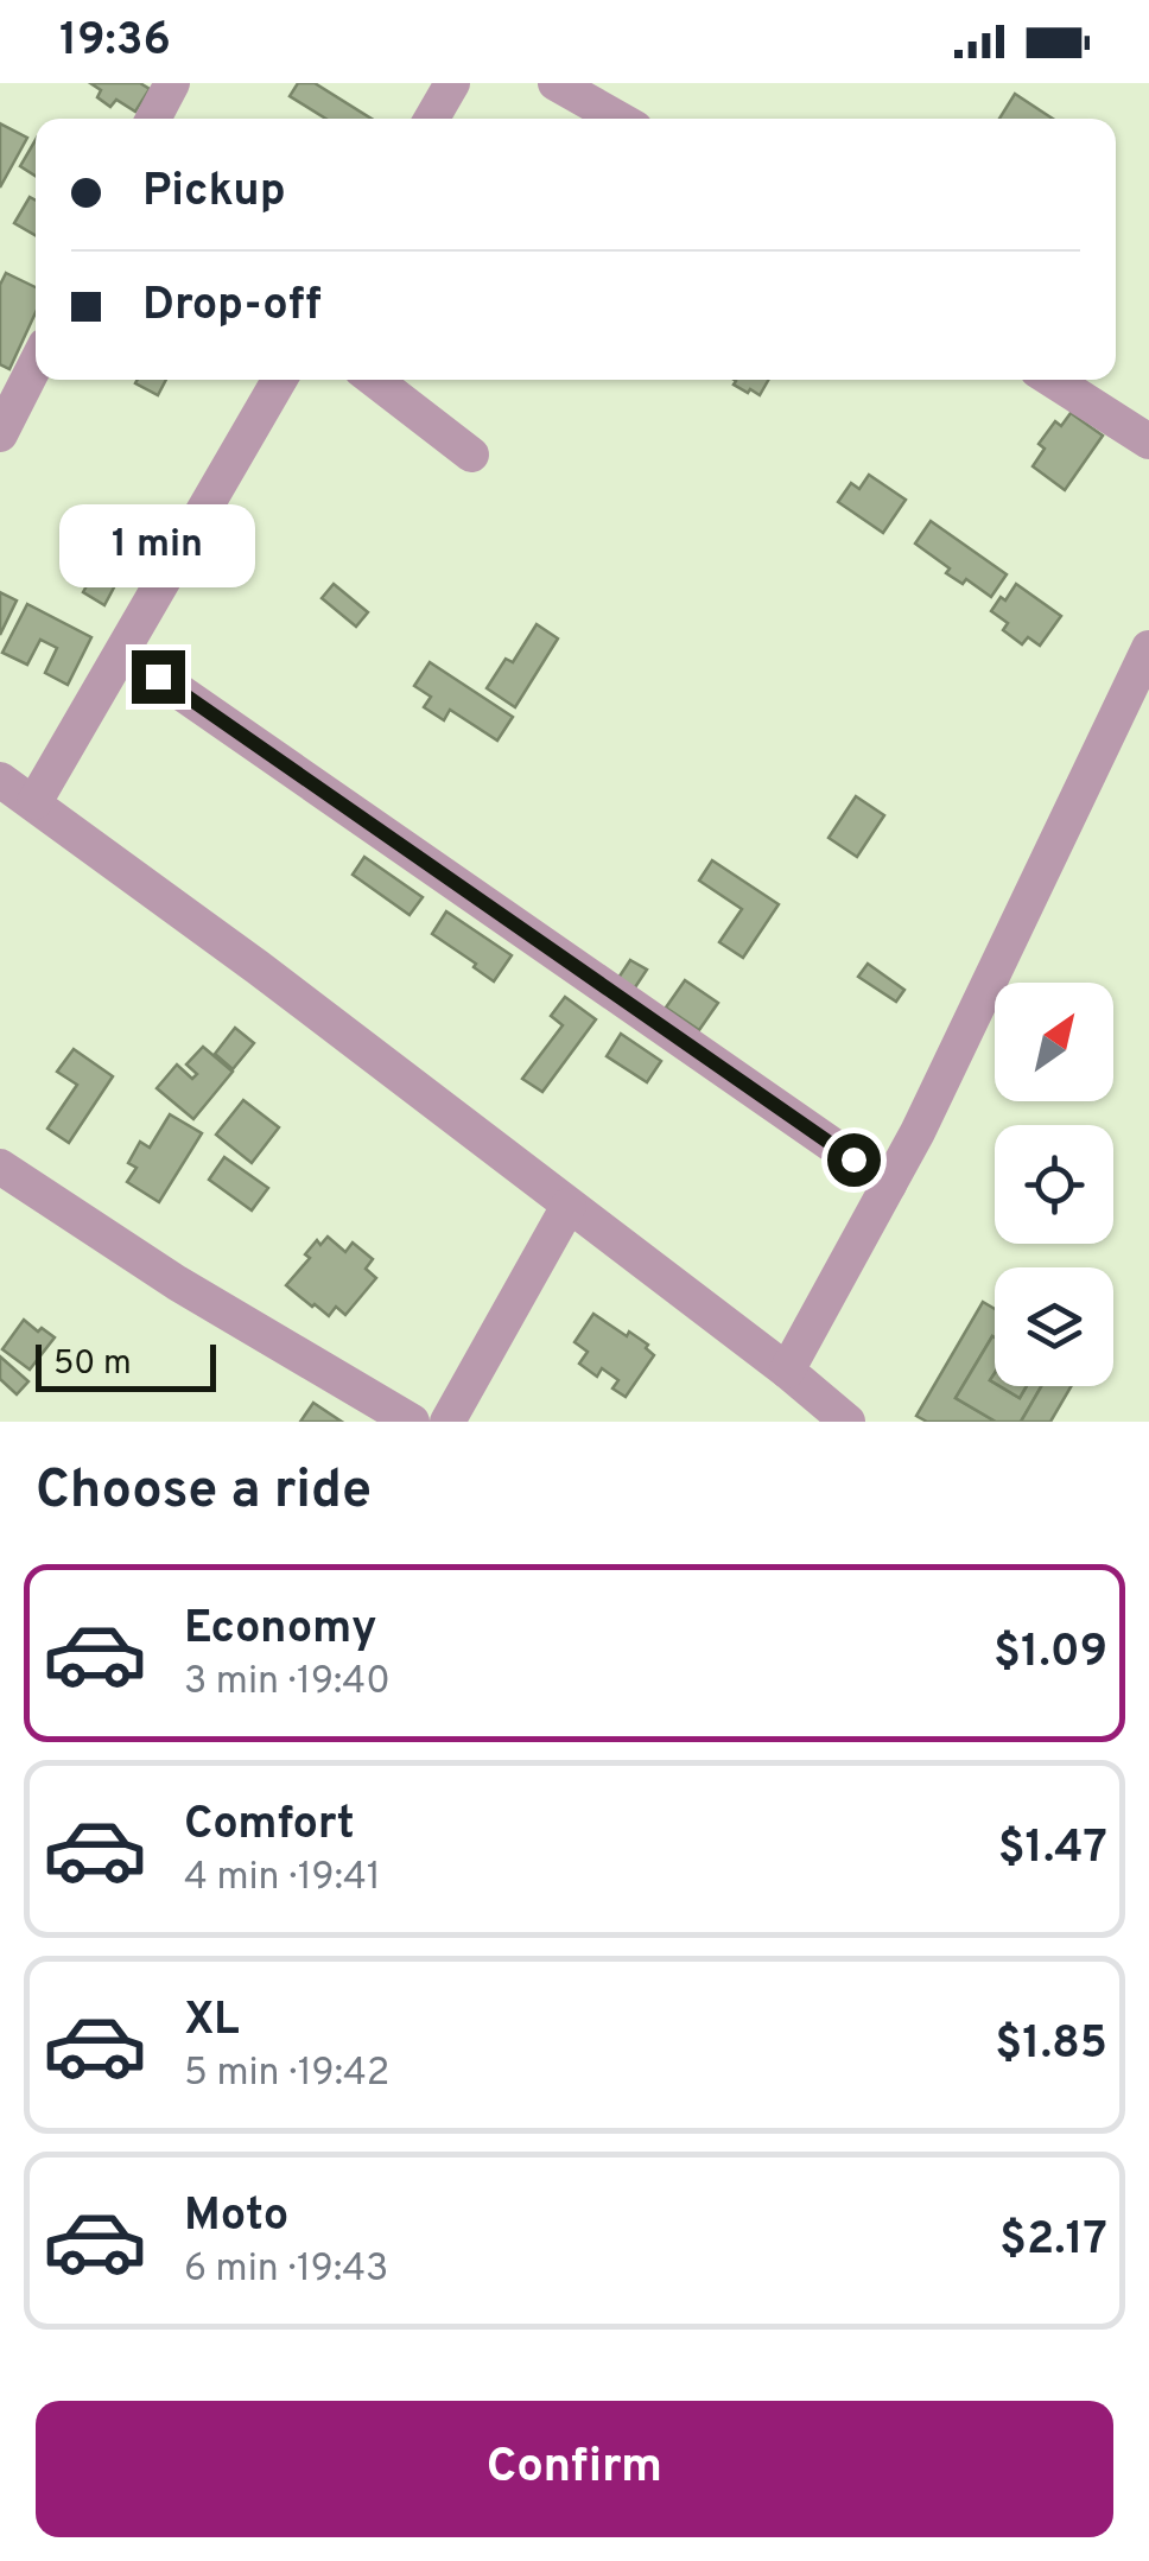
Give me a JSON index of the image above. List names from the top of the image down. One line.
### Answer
{"scale_bar":"50 m","north":"top right","page":{"status":"19:36","banner":["Pickup","Drop-off"],"bubble":"1 min","scale":"50 m","heading":"Choose a ride","list":[{"name":"Economy","note":"3 min · 19:40","value":"$1.09"},{"name":"Comfort","note":"4 min · 19:41","value":"$1.47"},{"name":"XL","note":"5 min · 19:42","value":"$1.85"},{"name":"Moto","note":"6 min · 19:43","value":"$2.17"}],"buttons":"Confirm"}}
